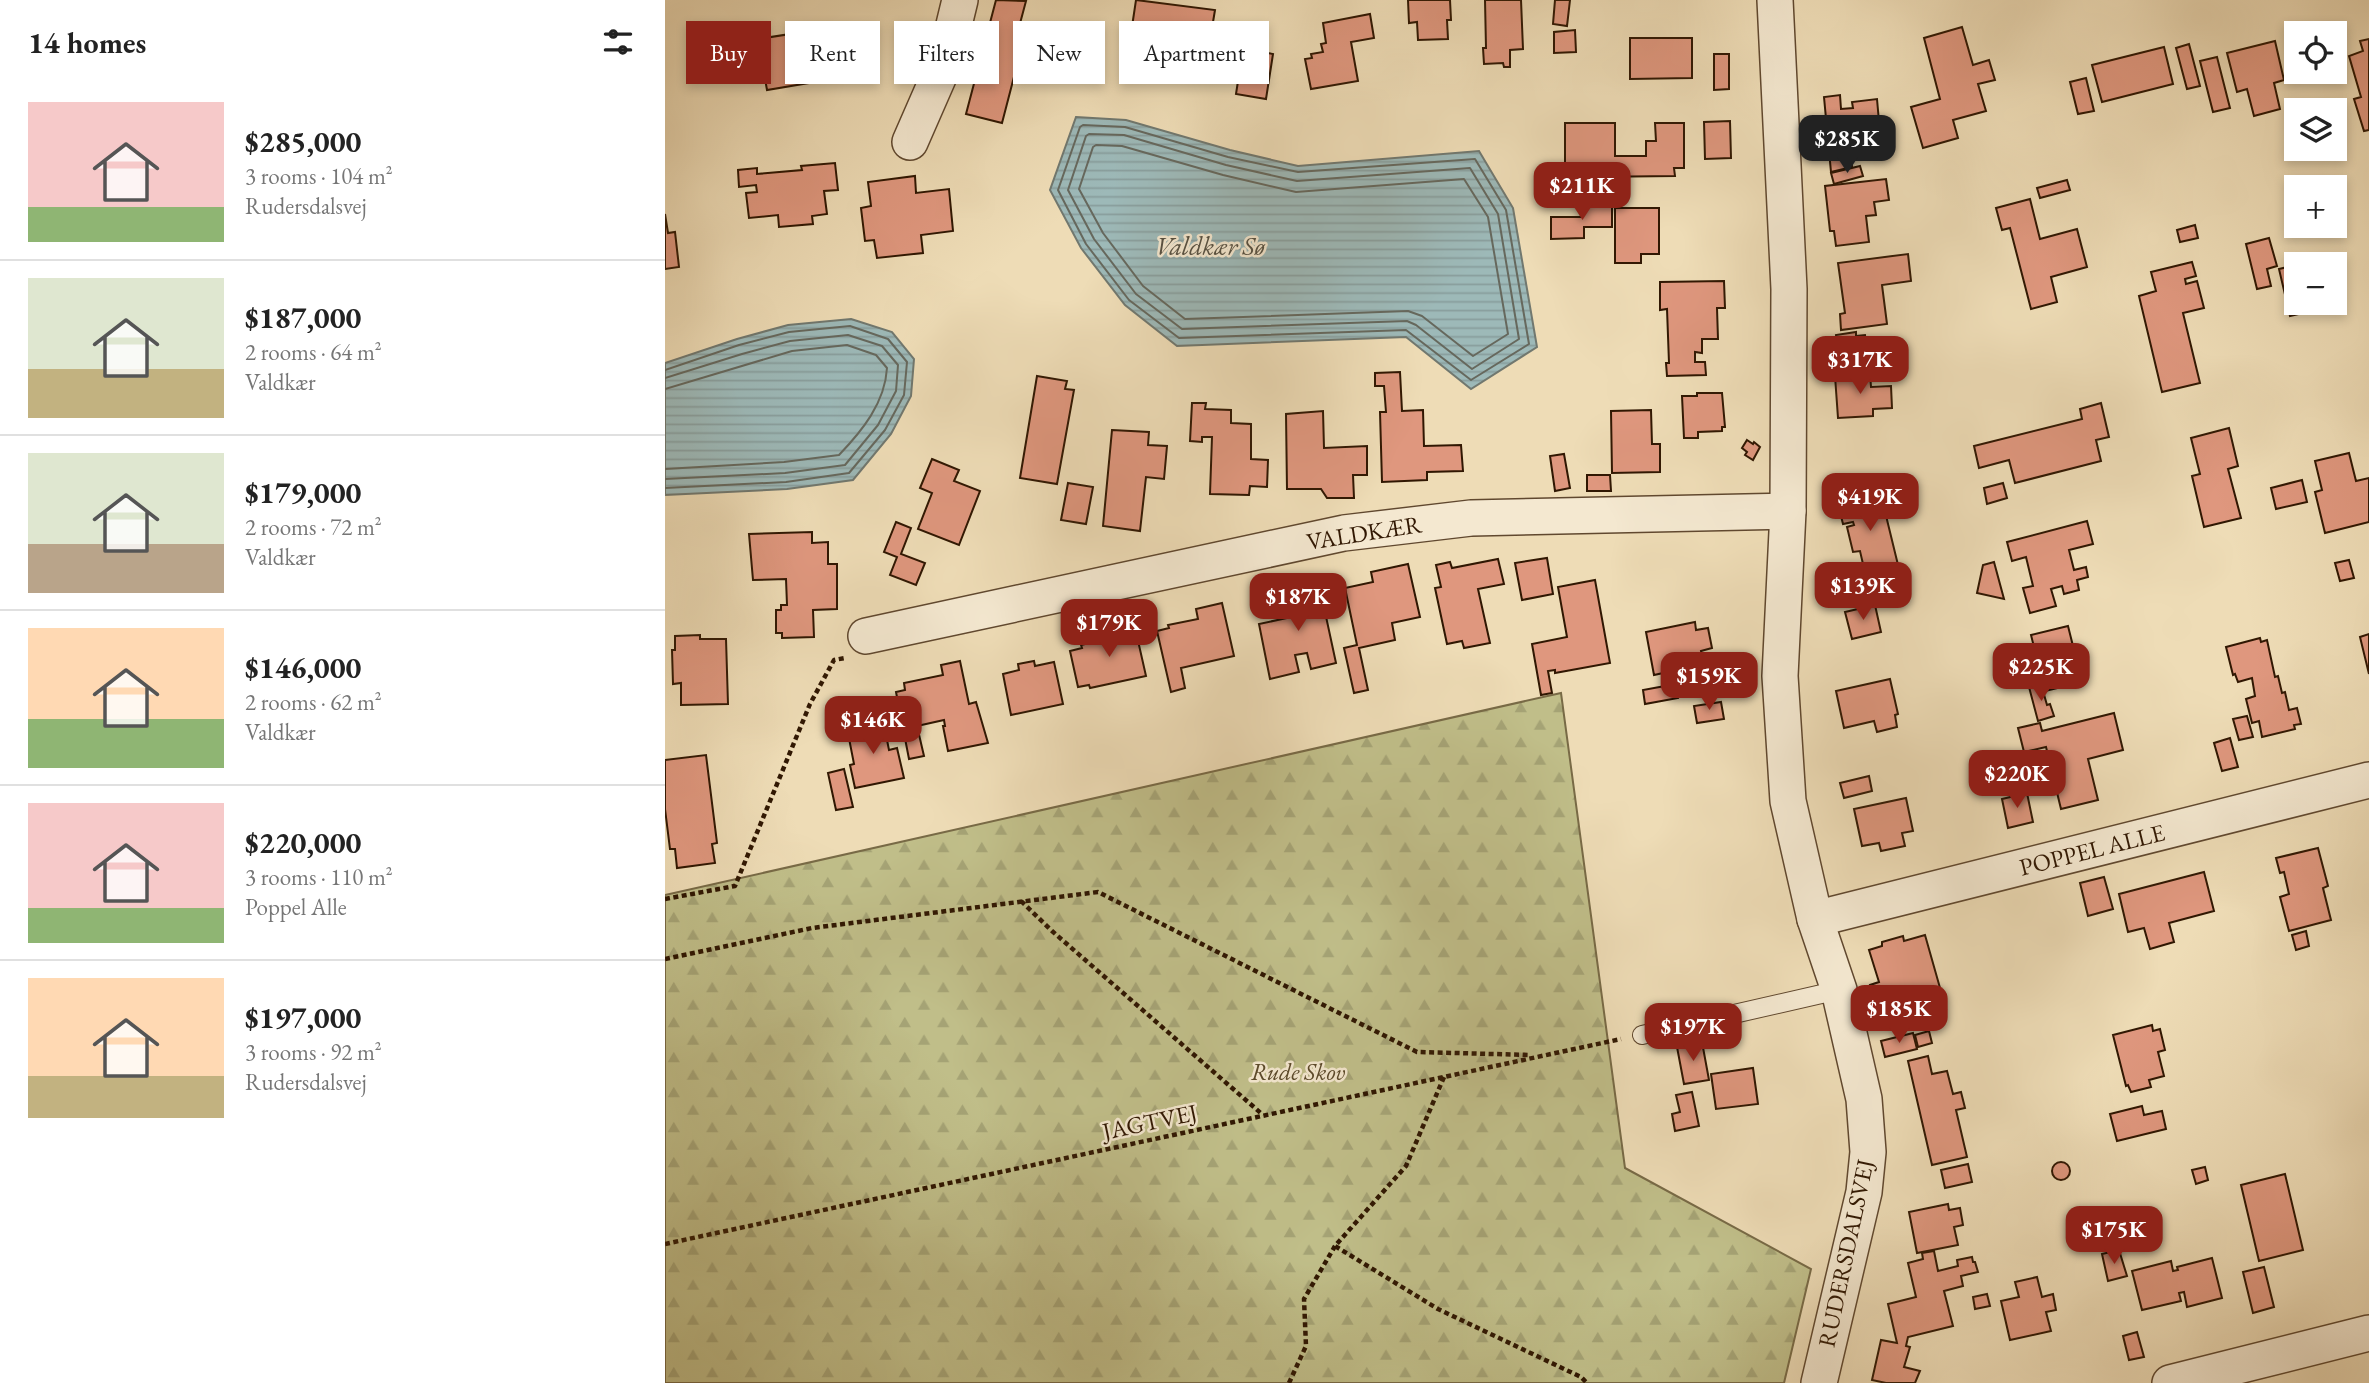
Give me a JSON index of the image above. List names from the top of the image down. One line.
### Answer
{"streets":{"street":["VALDKÆR","POPPEL ALLE","RUDERSDALSVEJ"],"path":["JAGTVEJ"]},"crossings":[["VALDKÆR","RUDERSDALSVEJ"],["POPPEL ALLE","RUDERSDALSVEJ"]],"water":["Valdkær Sø"],"parks":["Rude Skov"],"page":{"heading":"14 homes","map_buttons":["+","−"],"chip":["Buy","Rent","Filters","New","Apartment"],"list":[{"name":"$285,000","note":"3 rooms · 104 m² · Rudersdalsvej"},{"name":"$187,000","note":"2 rooms · 64 m² · Valdkær"},{"name":"$179,000","note":"2 rooms · 72 m² · Valdkær"},{"name":"$146,000","note":"2 rooms · 62 m² · Valdkær"},{"name":"$220,000","note":"3 rooms · 110 m² · Poppel Alle"},{"name":"$197,000","note":"3 rooms · 92 m² · Rudersdalsvej"}],"price":["$285K","$211K","$317K","$419K","$139K","$187K","$179K","$225K","$159K","$146K","$220K","$185K","$197K","$175K"]}}
